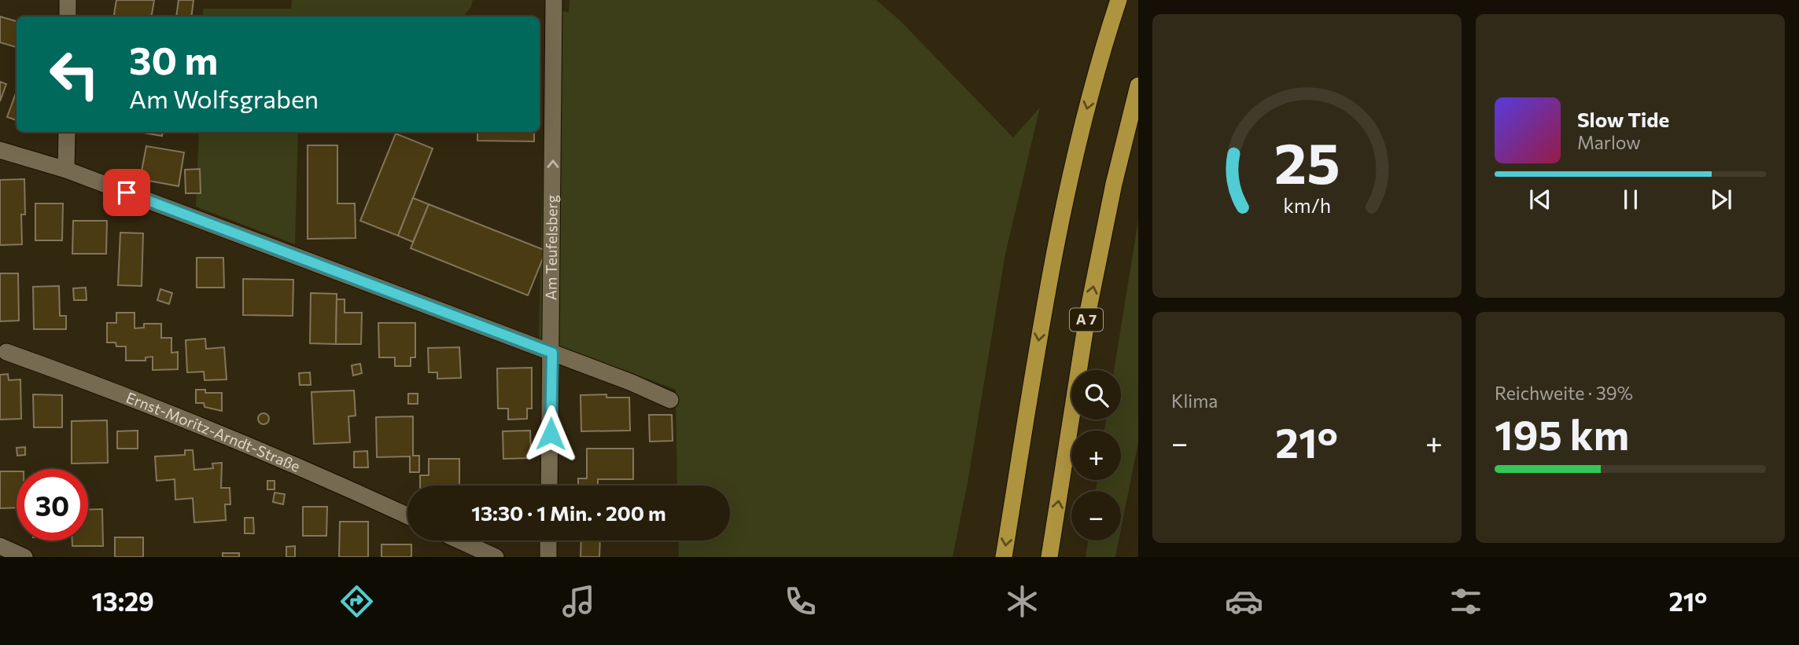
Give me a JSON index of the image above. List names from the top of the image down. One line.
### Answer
{"streets":{"highway":["A 7"],"street":["Am Teufelsberg","Ernst-Moritz-Arndt-Straße"]},"one_way":["Am Teufelsberg"],"page":{"turn":["30 m","Am Wolfsgraben"],"song":["Slow Tide","Marlow"],"tile":["Klima",["Reichweite · 39%","195 km"]],"map_buttons":["+","−"],"heat":["−","21°","+"],"limit":"30","trip":"13:30 · 1 Min. · 200 m","tabs":["13:29","21°"],"gauge":["25","km/h"]}}
